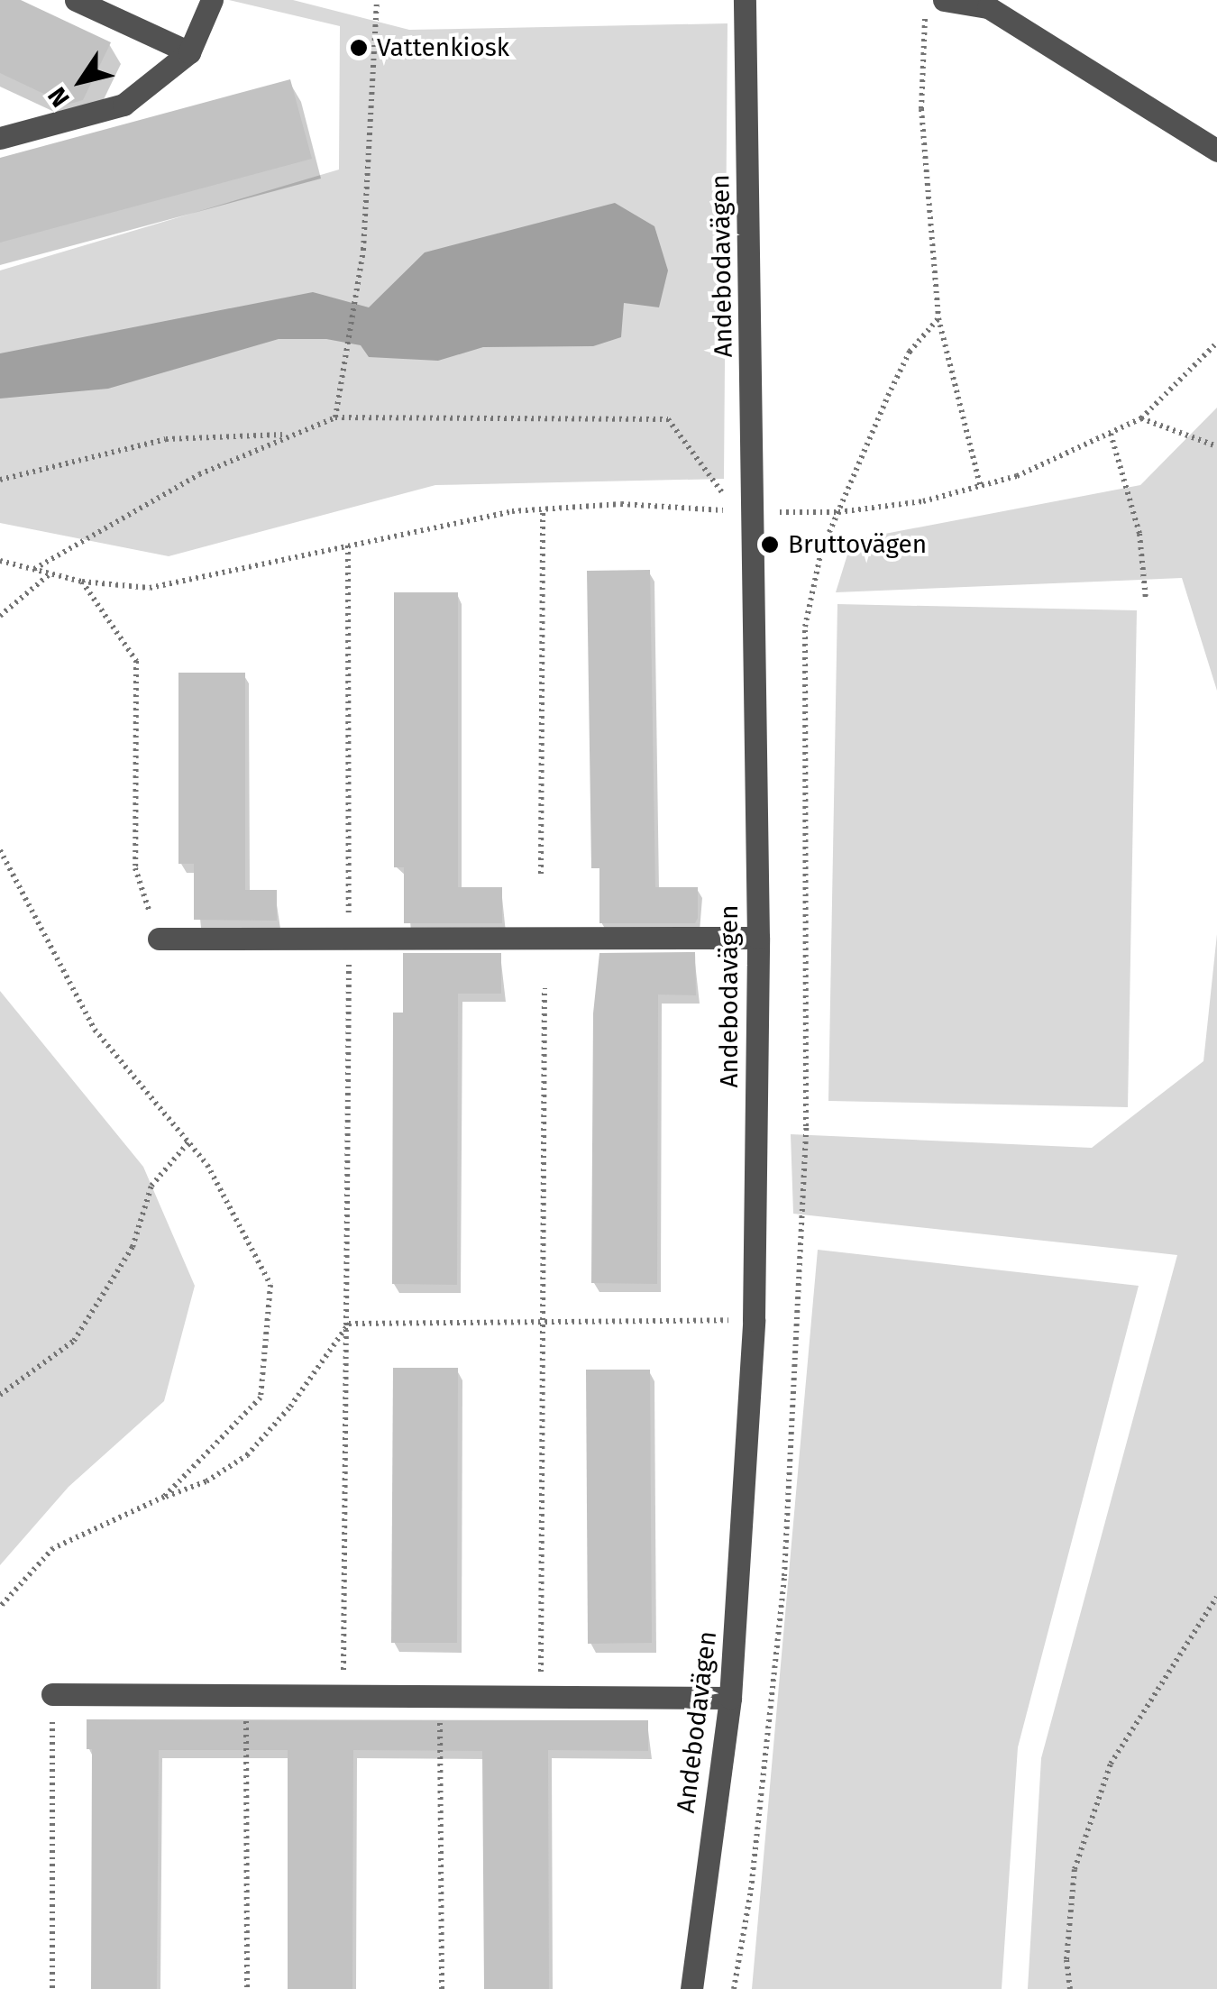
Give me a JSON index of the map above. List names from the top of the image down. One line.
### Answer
{"streets":{"street":["Andebodavägen"]},"places":["Vattenkiosk","Bruttovägen"],"north":"bottom left"}
